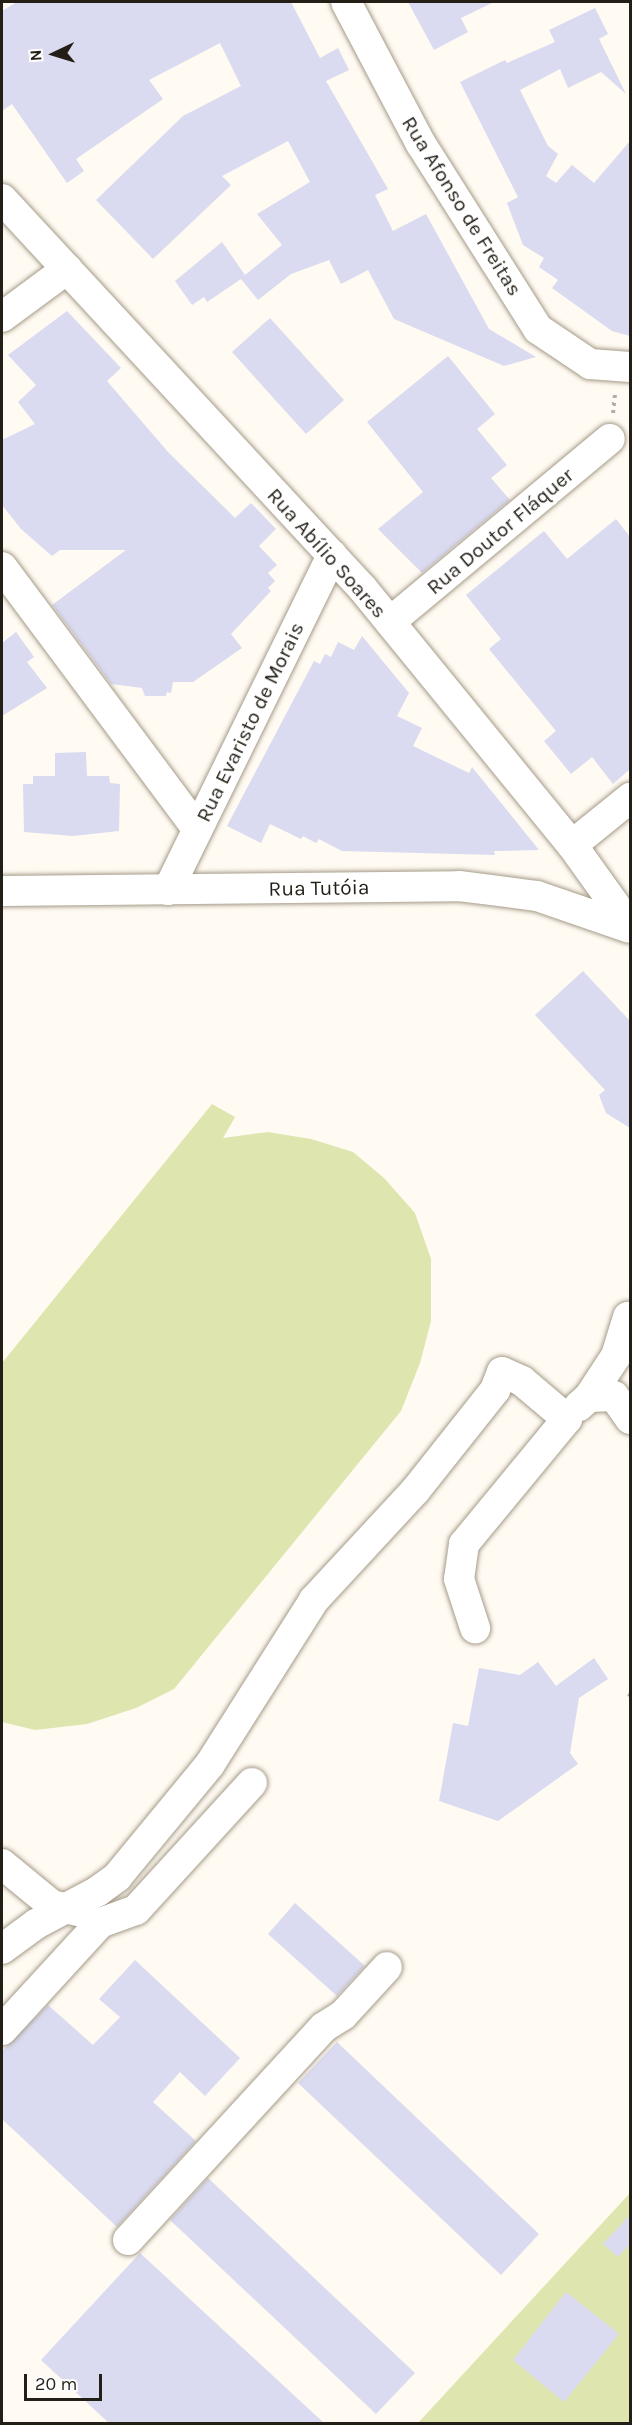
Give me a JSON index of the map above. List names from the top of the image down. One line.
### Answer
{"streets":{"street":["Rua Afonso de Freitas","Rua Doutor Fláquer","Rua Abílio Soares","Rua Evaristo de Morais","Rua Tutóia"]},"crossings":[["Rua Doutor Fláquer","Rua Abílio Soares"],["Rua Abílio Soares","Rua Evaristo de Morais"],["Rua Abílio Soares","Rua Tutóia"],["Rua Evaristo de Morais","Rua Tutóia"]],"scale_bar":"20 m","north":"left"}
